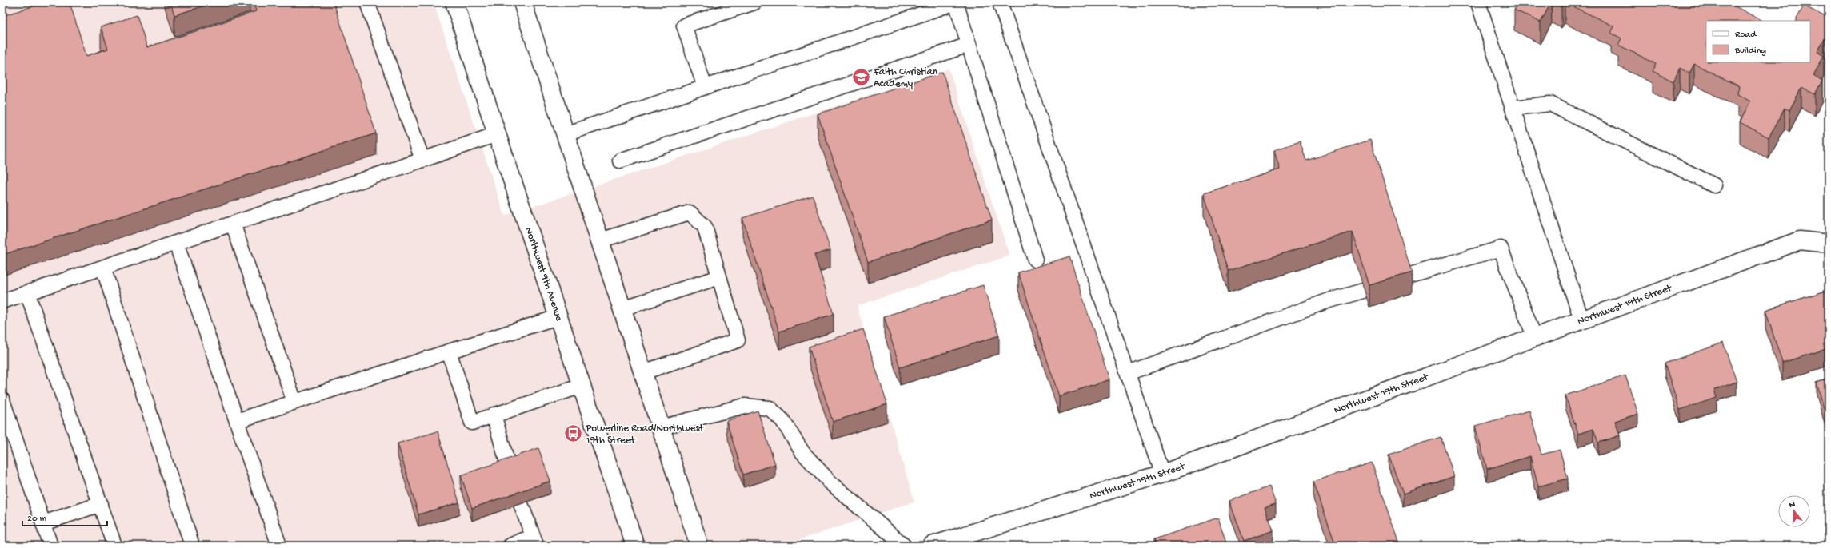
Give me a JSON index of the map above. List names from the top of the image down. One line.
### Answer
{"streets":{"main road":["Northwest 9th Avenue","Northwest 19th Street"]},"places":{"school or university":["Faith Christian Academy"],"bus stop":["Powerline Road/Northwest 19th Street"]},"legend":["Road","Building"],"scale_bar":"20 m","north":"top"}
